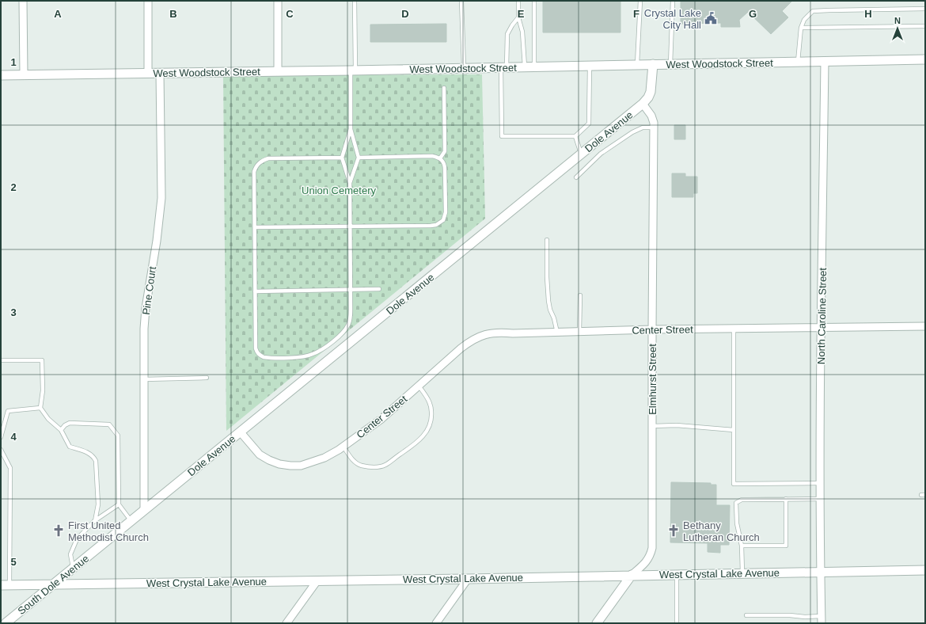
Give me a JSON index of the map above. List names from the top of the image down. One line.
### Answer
{"streets":{"street":["West Woodstock Street","Dole Avenue","Pine Court","North Caroline Street","Center Street","Elmhurst Street","West Crystal Lake Avenue","South Dole Avenue"]},"crossings":[["West Woodstock Street","Dole Avenue"],["West Woodstock Street","Pine Court"],["West Woodstock Street","North Caroline Street"],["Dole Avenue","Pine Court"],["Dole Avenue","Center Street"],["Dole Avenue","Elmhurst Street"],["Dole Avenue","South Dole Avenue"],["Pine Court","South Dole Avenue"],["North Caroline Street","Center Street"],["North Caroline Street","West Crystal Lake Avenue"],["Center Street","Elmhurst Street"],["Elmhurst Street","West Crystal Lake Avenue"],["West Crystal Lake Avenue","South Dole Avenue"]],"parks":["Union Cemetery"],"places":{"public building":["Crystal Lake City Hall"],"church":["First United Methodist Church","Bethany Lutheran Church"]},"north":"top","grid":{"columns":["A","B","C","D","E","F","G","H"],"rows":["1","2","3","4","5"]}}
